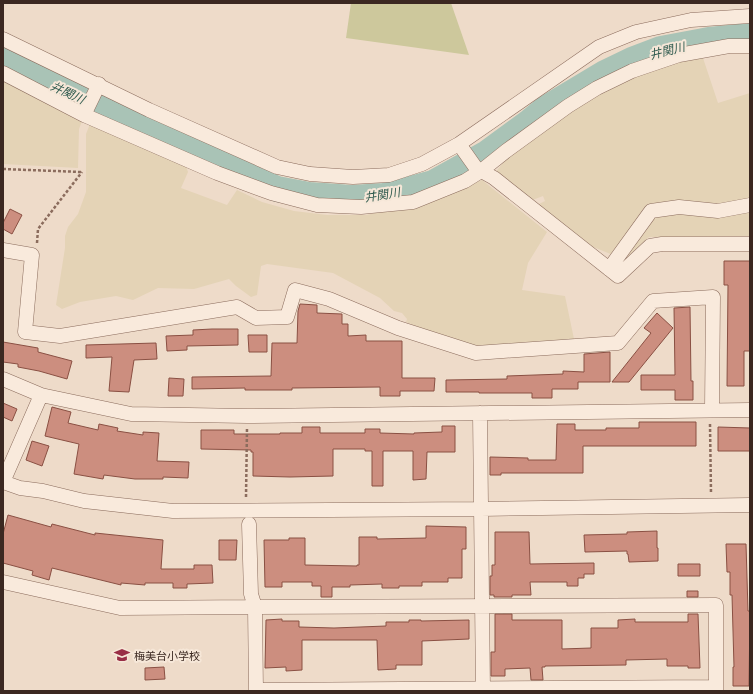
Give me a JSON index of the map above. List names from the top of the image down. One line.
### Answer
{"water":["井関川"],"places":{"school or university":["梅美台小学校"]}}
